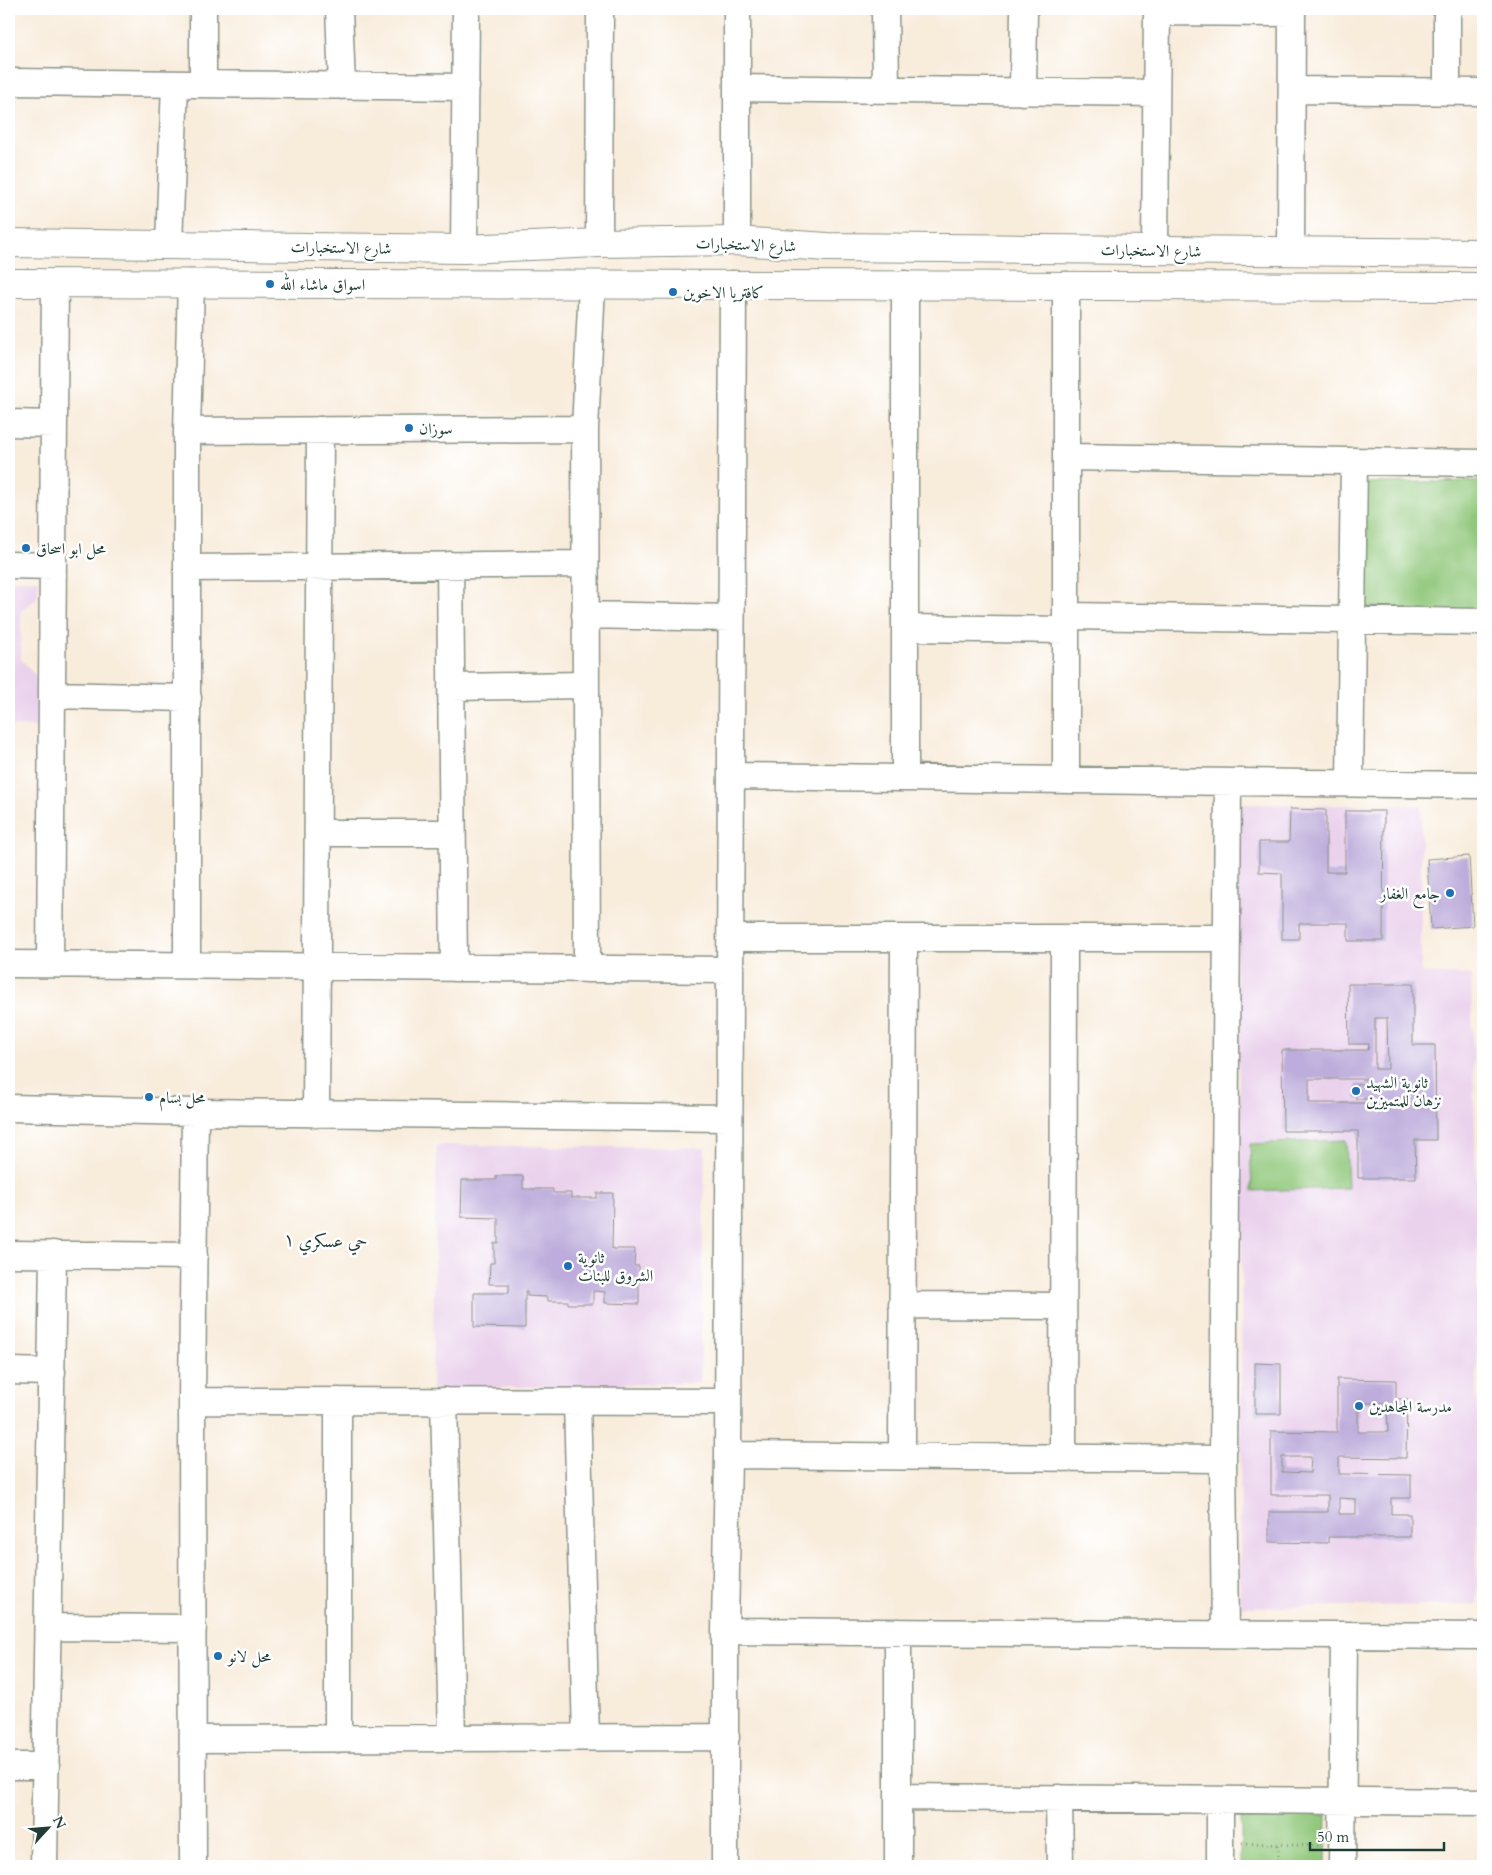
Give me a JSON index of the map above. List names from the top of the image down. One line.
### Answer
{"streets":{"main road":["شارع الاستخبارات"]},"districts":["حي عسكري ١"],"places":["اسواق ماشاء الله","كافتريا الاخوين","سوزان","محل ابو اسحاق","جامع الغفار","ثانوية الشهيد نزهان للمتميزين","محل بسام","ثانوية الشروق للبنات","مدرسة المجاهدين","محل لانو"],"scale_bar":"50 m","north":"top right"}
